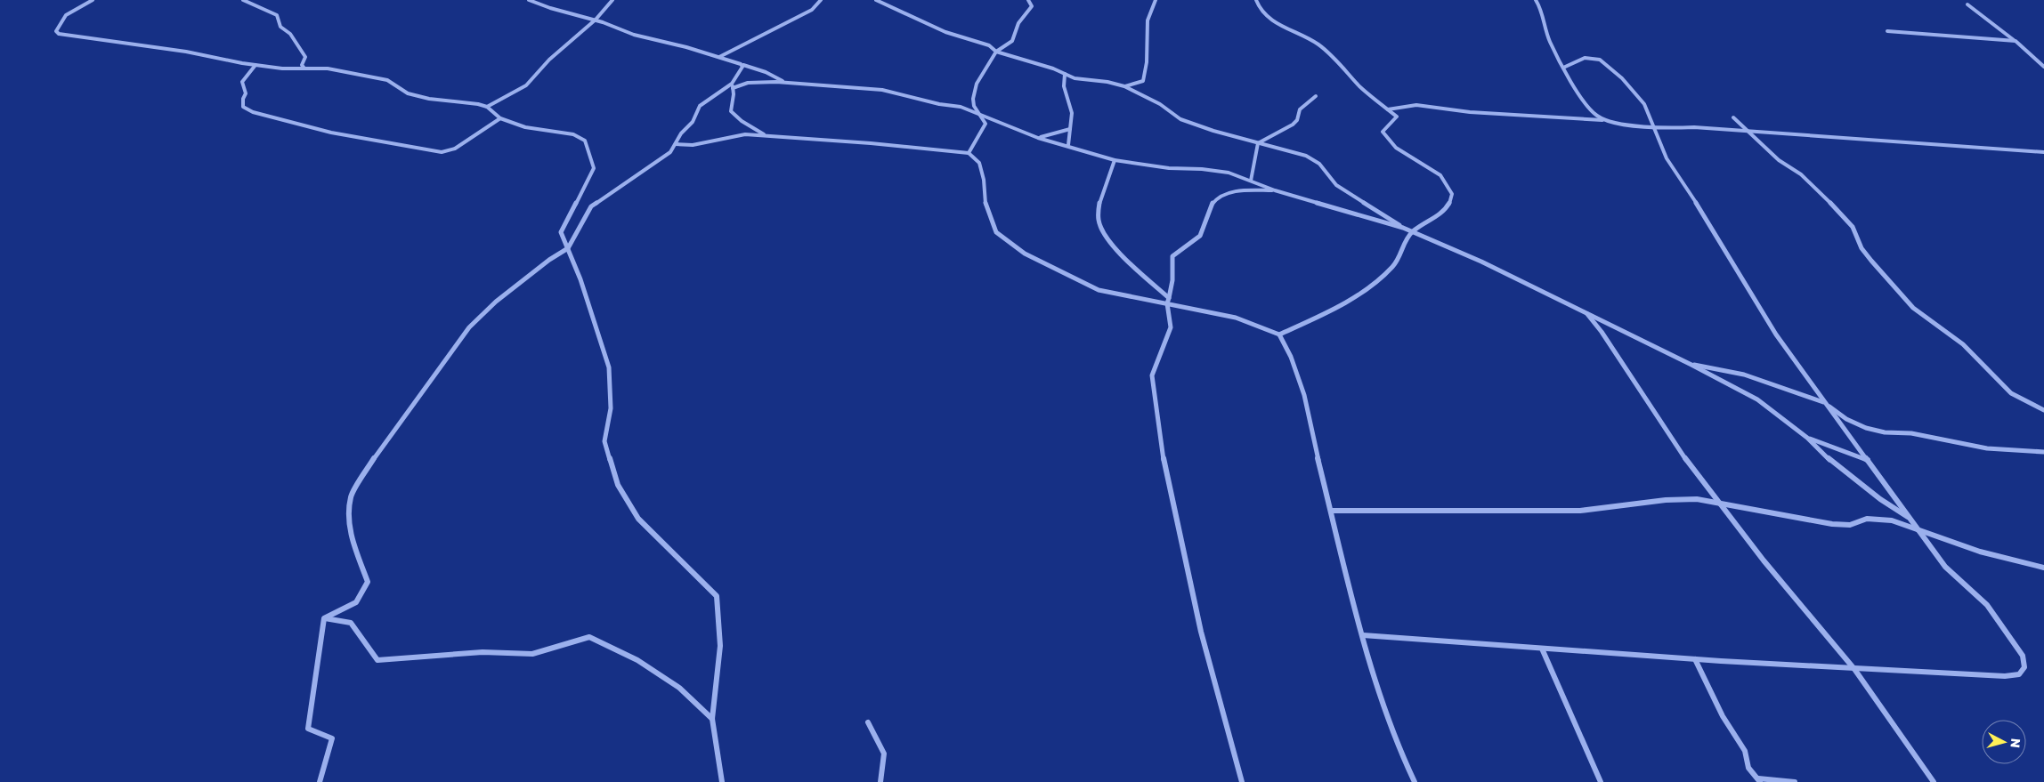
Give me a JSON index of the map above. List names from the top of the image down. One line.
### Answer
{"north":"right"}
